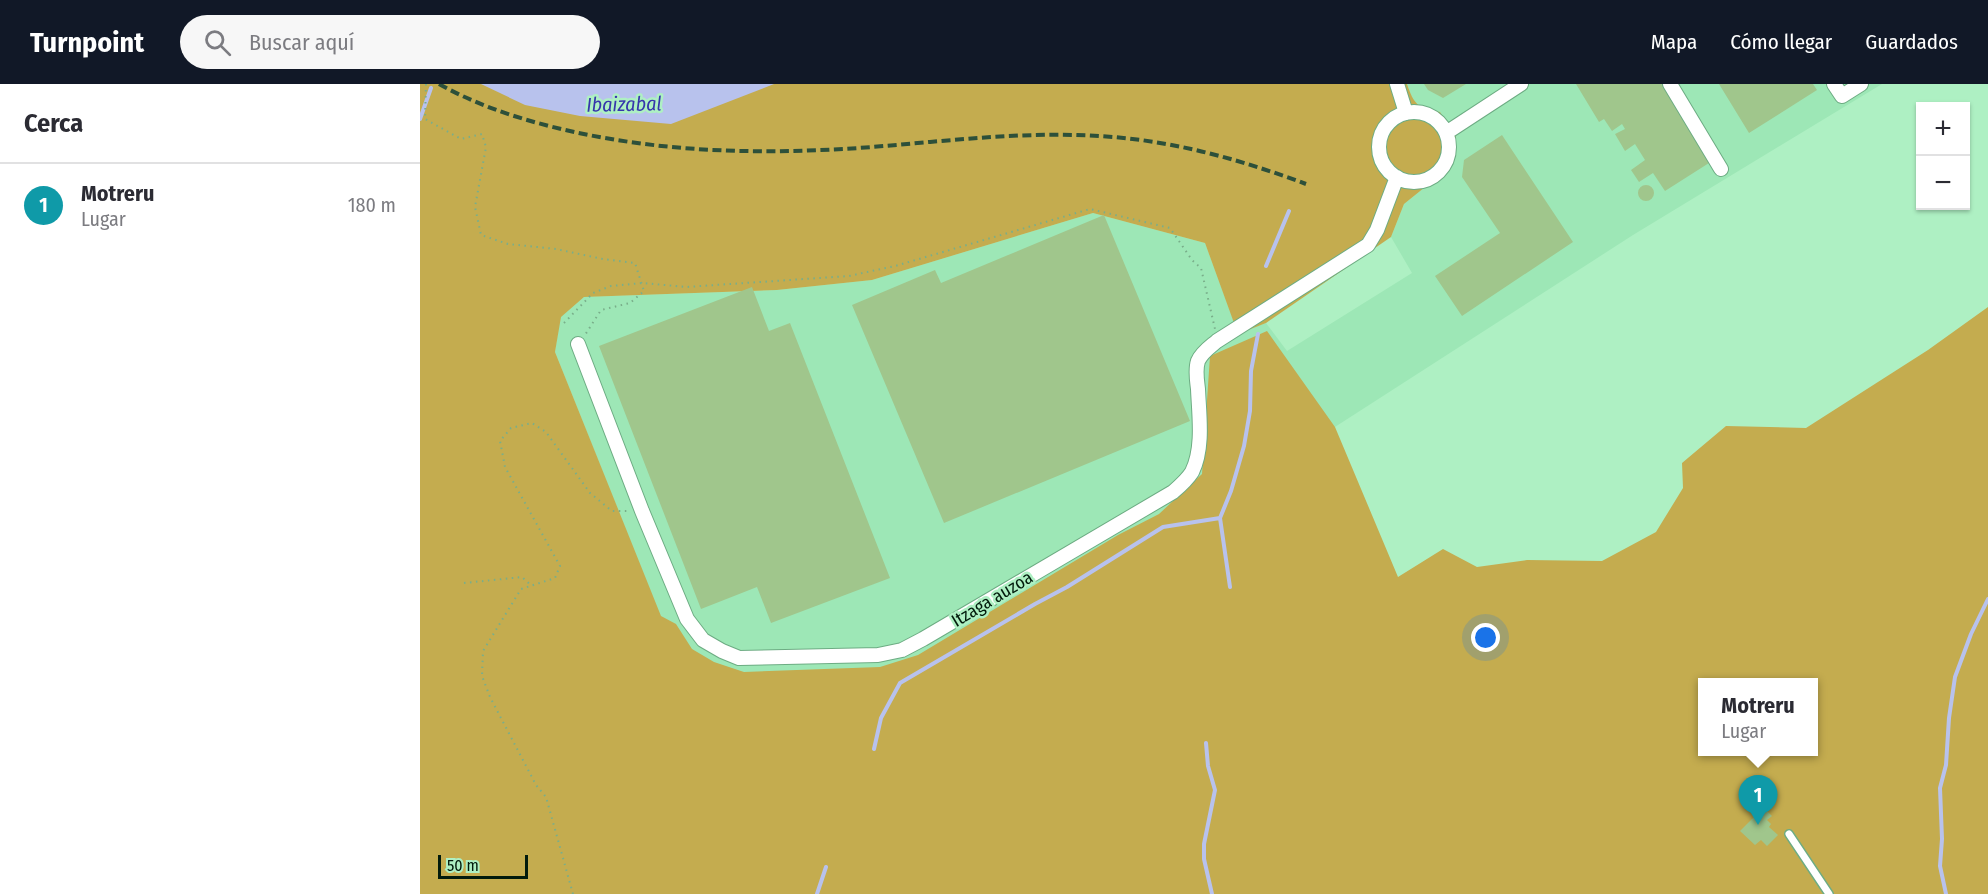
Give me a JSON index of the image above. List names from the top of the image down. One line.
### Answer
{"streets":{"street":["Itzaga auzoa"]},"water":["Ibaizabal"],"scale_bar":"50 m","page":{"header":"Turnpoint","search":"Buscar aquí","nav":["Mapa","Cómo llegar","Guardados"],"heading":"Cerca","map_buttons":["+","−"],"list":[{"mark":"1","name":"Motreru","note":"Lugar","value":"180 m"}],"popup":["Motreru","Lugar"],"pins":"1","scale":"50 m"}}
